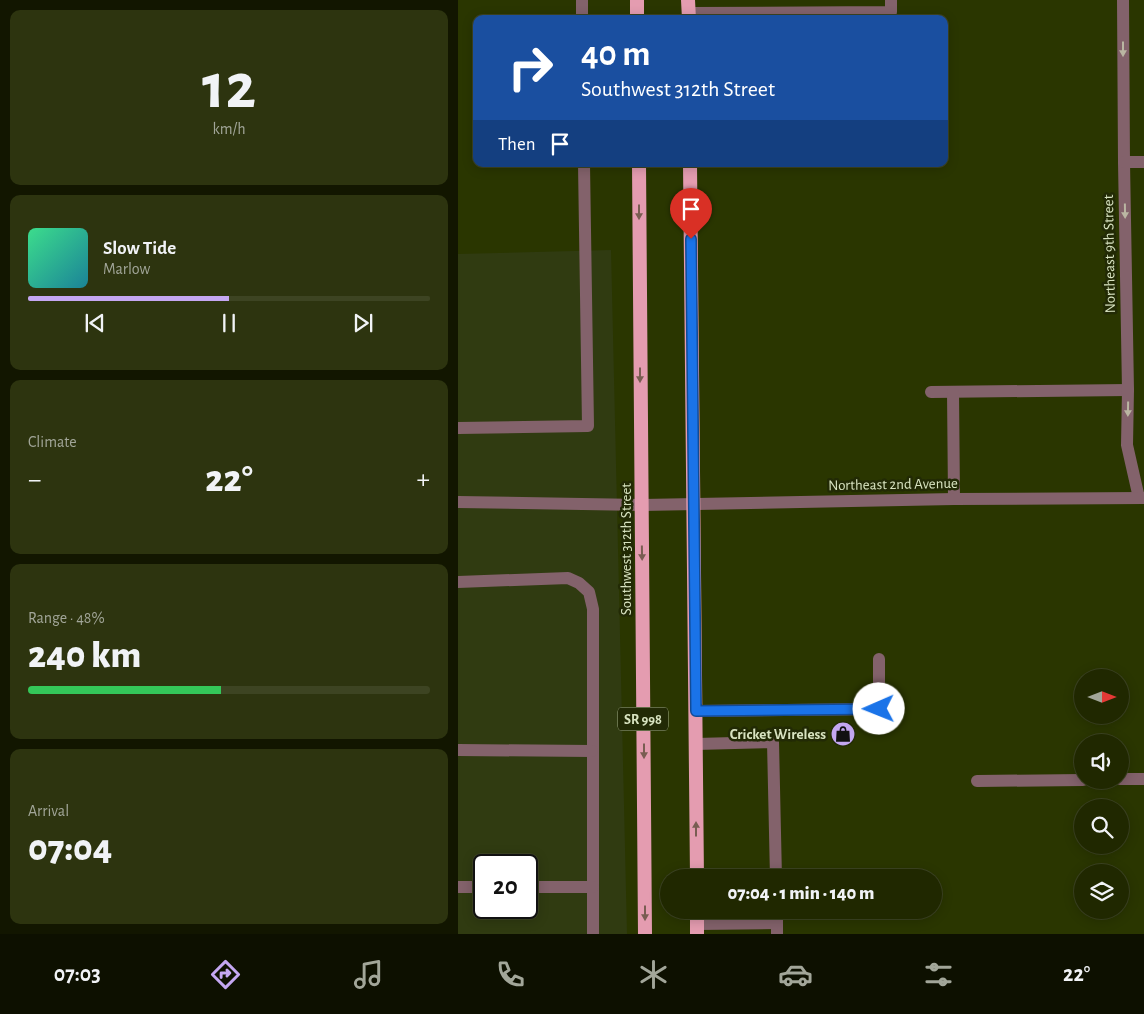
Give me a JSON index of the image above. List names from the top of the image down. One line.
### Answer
{"streets":{"highway":["Southwest 312th Street","SR 998"],"street":["Northeast 9th Street","Northeast 2nd Avenue"]},"crossings":[["Northeast 9th Street","Northeast 2nd Avenue"],["Northeast 2nd Avenue","Southwest 312th Street"]],"one_way":["Northeast 9th Street"],"places":{"shop":["Cricket Wireless"]},"north":"right","page":{"tile":[["12","km/h"],"Climate",["Range · 48%","240 km"],["Arrival","07:04"]],"turn":["40 m","Southwest 312th Street"],"then":"Then","song":["Slow Tide","Marlow"],"heat":["−","22°","+"],"limit":"20","trip":"07:04 · 1 min · 140 m","tabs":["07:03","22°"]}}
